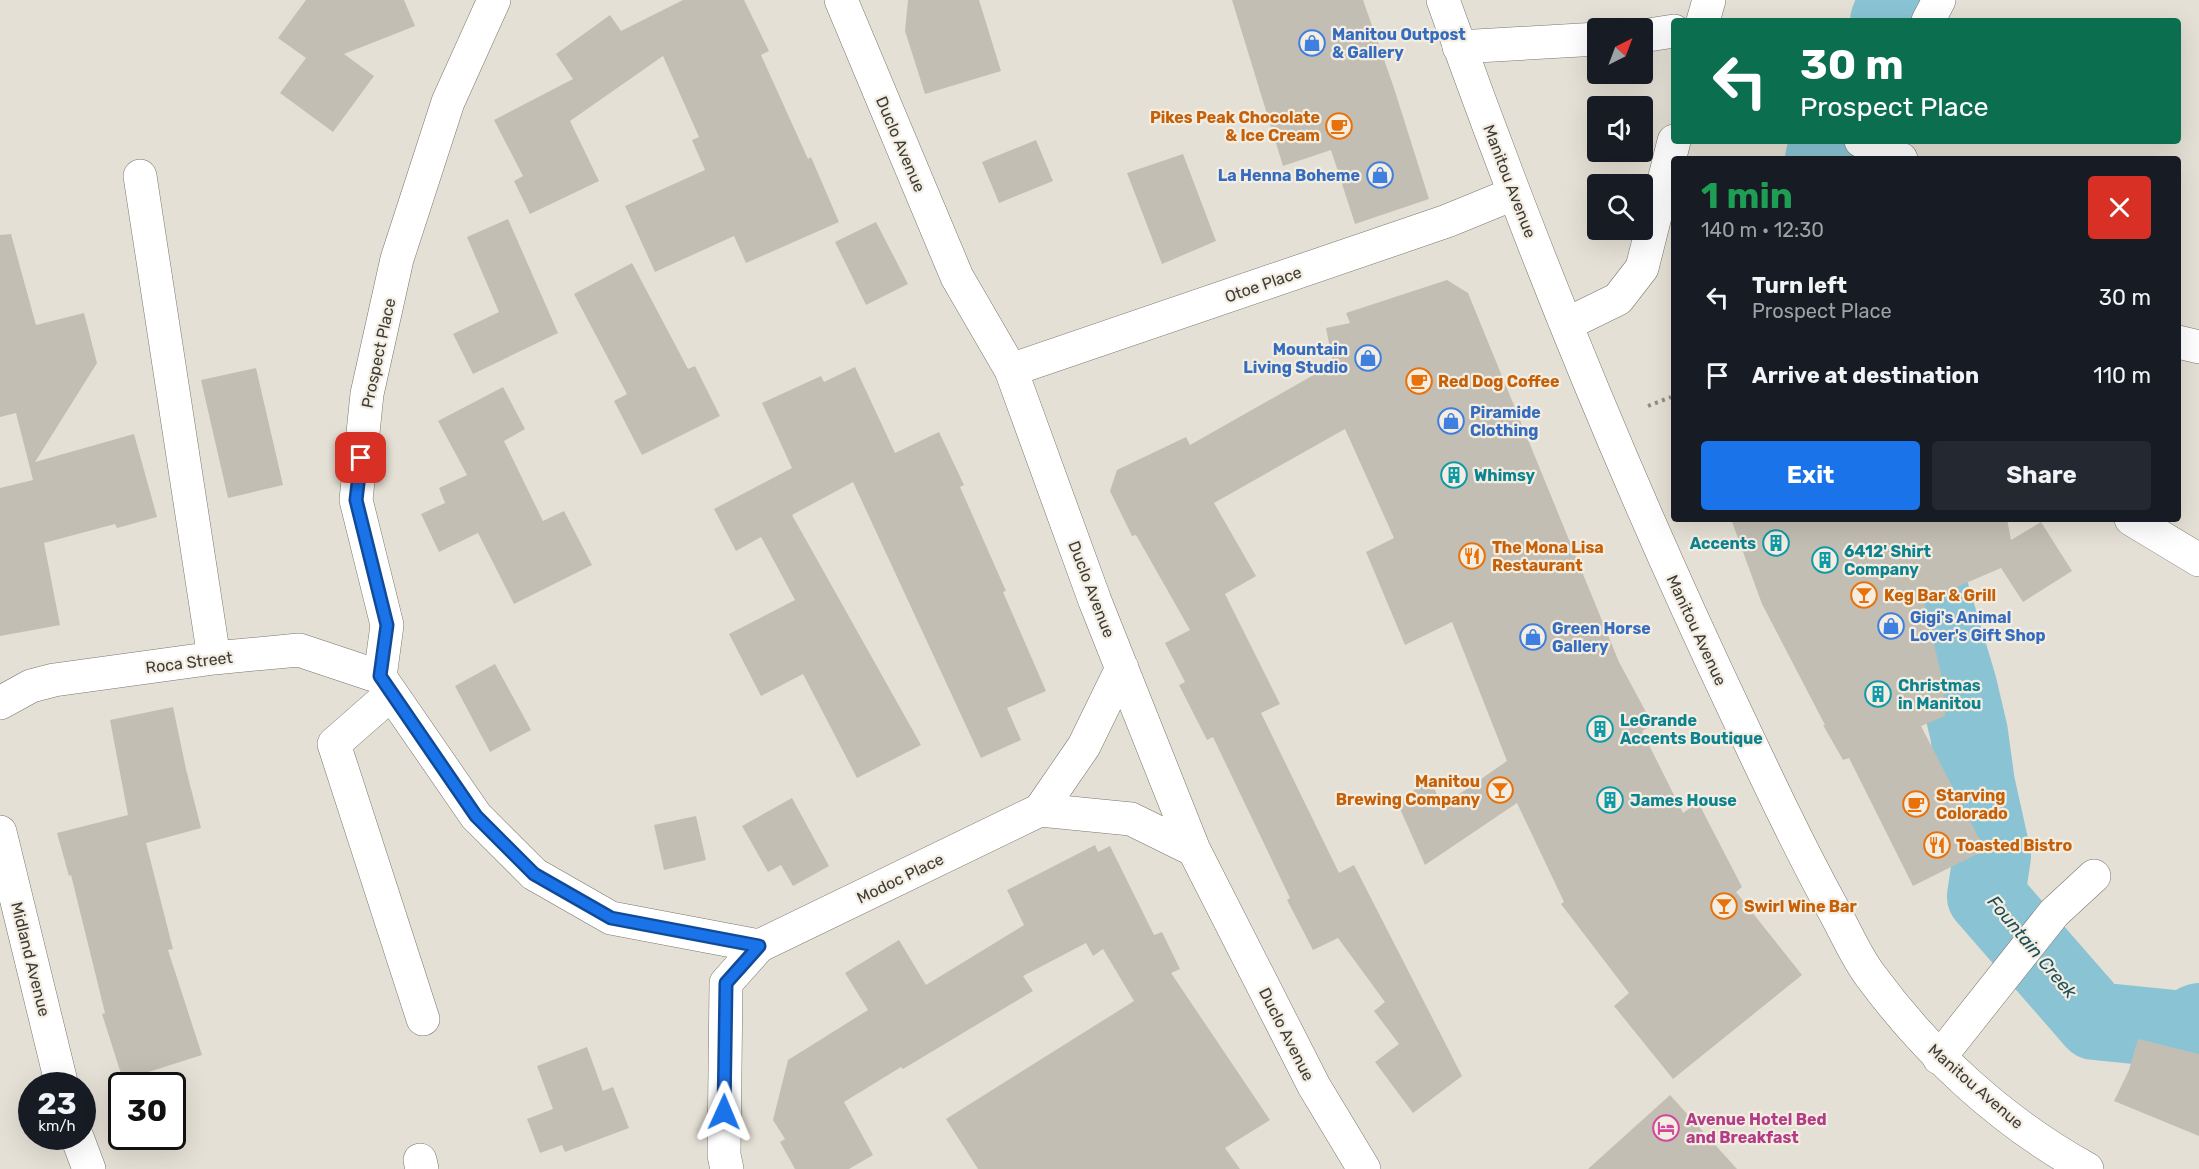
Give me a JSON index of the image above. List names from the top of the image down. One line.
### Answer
{"streets":{"street":["Duclo Avenue","Manitou Avenue","Otoe Place","Prospect Place","Roca Street","Modoc Place","Midland Avenue"]},"crossings":[["Duclo Avenue","Otoe Place"],["Duclo Avenue","Modoc Place"],["Manitou Avenue","Otoe Place"],["Prospect Place","Roca Street"]],"water":["Fountain Creek"],"places":{"shop":["Manitou Outpost & Gallery","La Henna Boheme","Mountain Living Studio","Piramide Clothing","Gigi's Animal Lover's Gift Shop","Green Horse Gallery"],"cafe":["Pikes Peak Chocolate & Ice Cream","Red Dog Coffee","Starving Colorado"],"building":["Whimsy","Accents","6412' Shirt Company","Christmas in Manitou","LeGrande Accents Boutique","James House"],"restaurant":["The Mona Lisa Restaurant","Toasted Bistro"],"bar":["Keg Bar & Grill","Manitou Brewing Company","Swirl Wine Bar"],"hotel":["Avenue Hotel Bed and Breakfast"]},"north":"top right","page":{"turn":["30 m","Prospect Place"],"heading":["1 min","140 m · 12:30"],"list":[{"name":"Turn left","note":"Prospect Place","value":"30 m"},{"name":"Arrive at destination","value":"110 m"}],"buttons":["Exit","Share"],"speed":"23 km/h","limit":"30"}}
